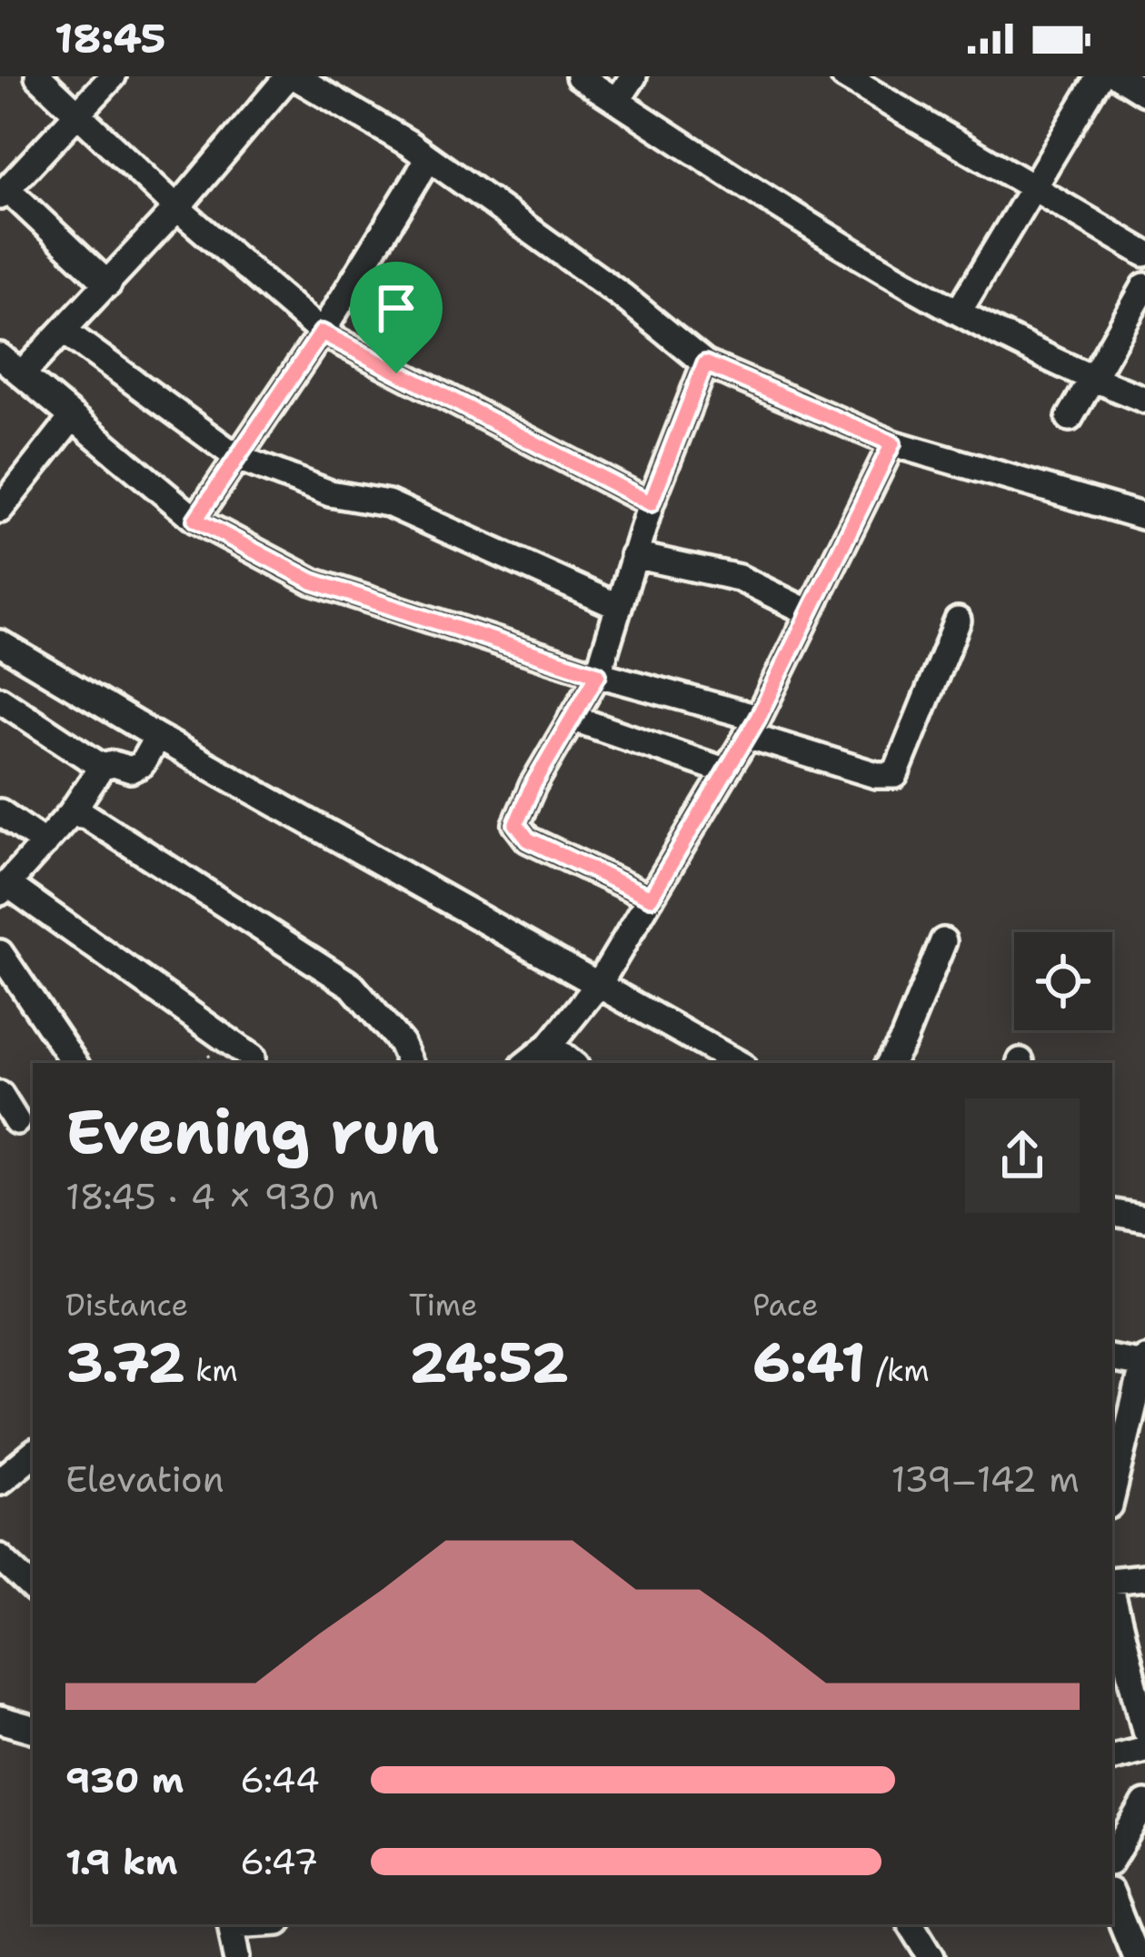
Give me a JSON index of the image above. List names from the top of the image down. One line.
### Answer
{"page":{"status":"18:45","heading":["Evening run","18:45 · 4 × 930 m"],"stats":[["Distance","3.72 km"],["Time","24:52"],["Pace","6:41 /km"]],"chart":["Elevation","139–142 m"],"list":[{"name":"930 m","note":"6:44"},{"name":"1.9 km","note":"6:47"}]}}
